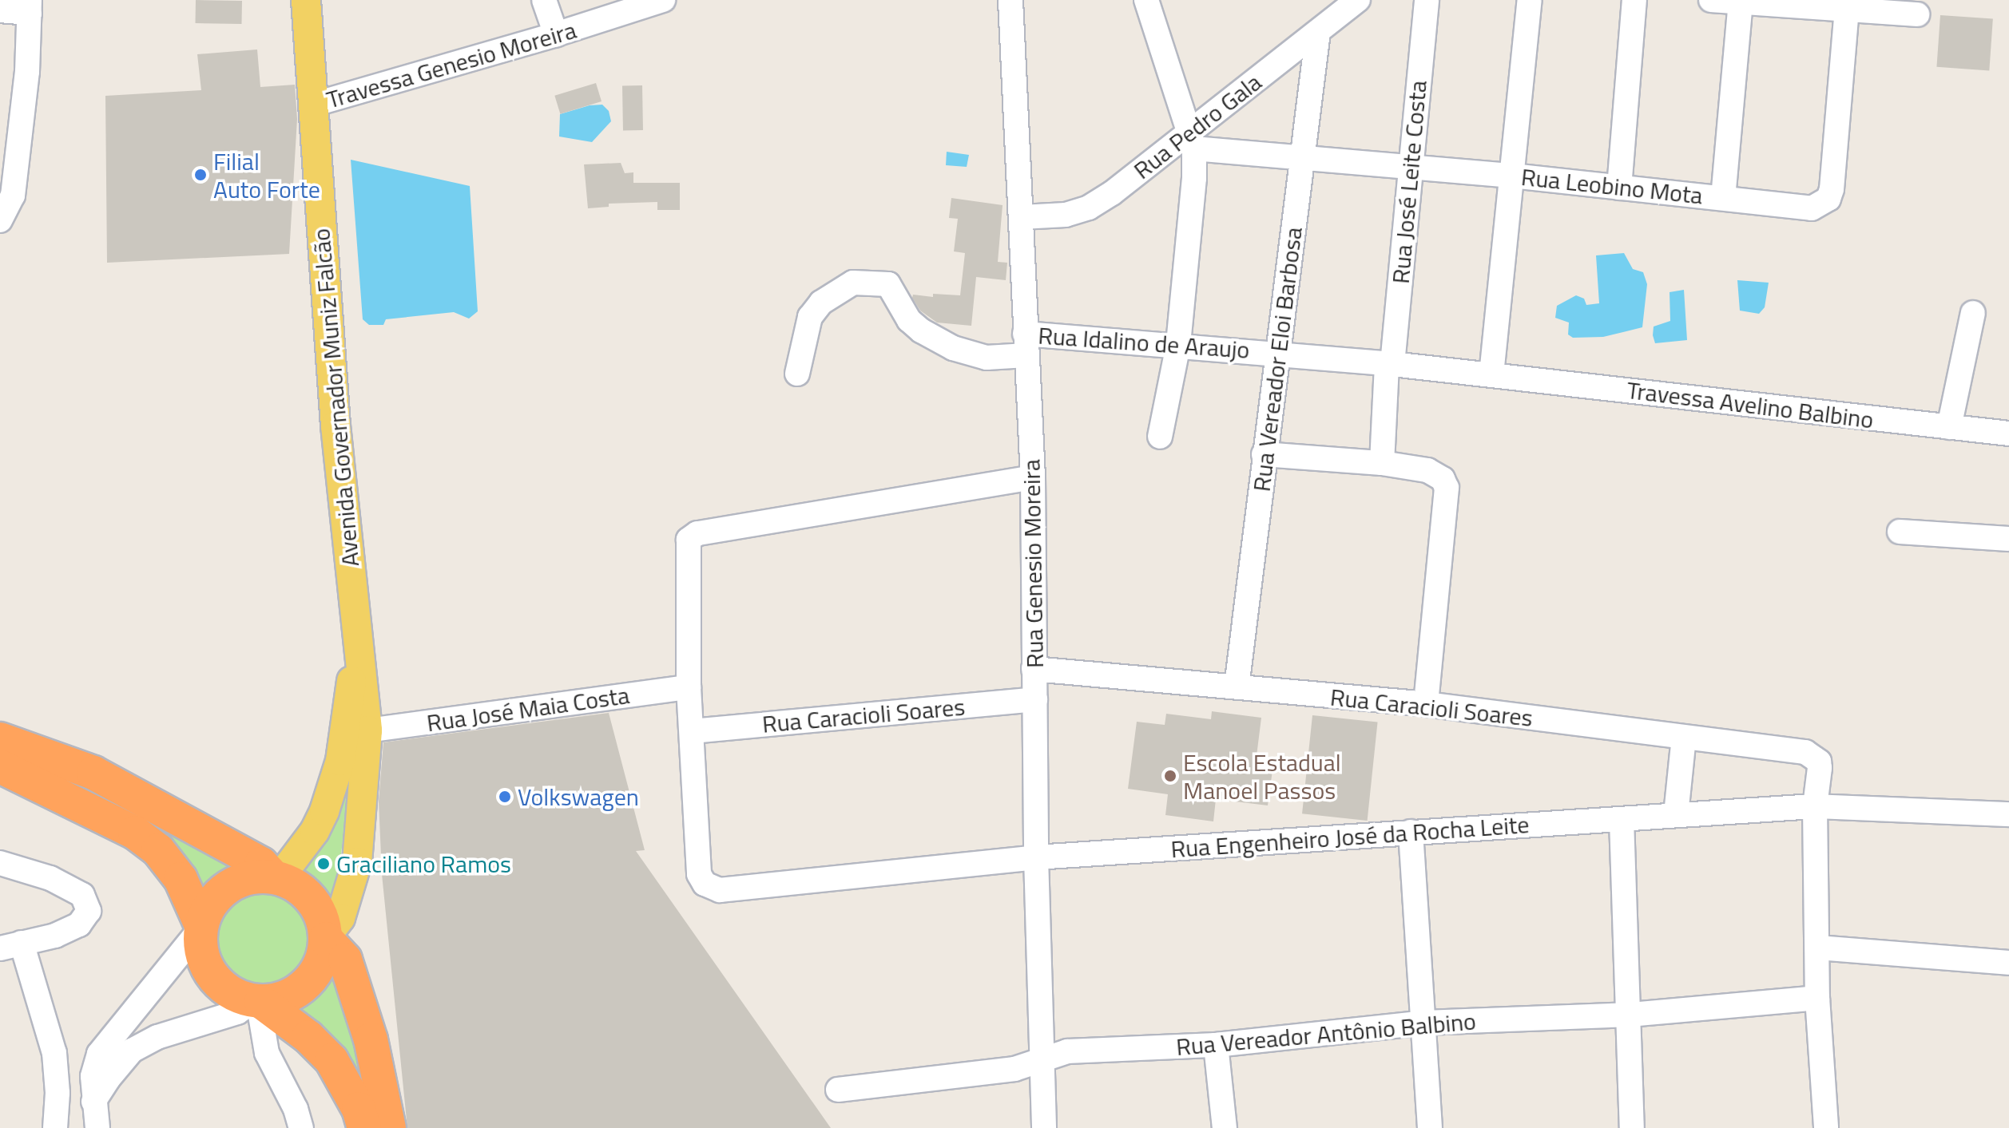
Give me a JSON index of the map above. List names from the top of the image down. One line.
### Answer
{"streets":{"main road":["Avenida Governador Muniz Falcão"],"street":["Travessa Genesio Moreira","Rua Pedro Gala","Rua José Leite Costa","Rua Leobino Mota","Rua Idalino de Araujo","Rua Vereador Eloi Barbosa","Travessa Avelino Balbino","Rua Genesio Moreira","Rua Caracioli Soares","Rua José Maia Costa","Rua Engenheiro José da Rocha Leite","Rua Vereador Antônio Balbino"]},"crossings":[["Travessa Genesio Moreira","Avenida Governador Muniz Falcão"],["Rua Pedro Gala","Rua Leobino Mota"],["Rua Pedro Gala","Rua Vereador Eloi Barbosa"],["Rua Pedro Gala","Rua Genesio Moreira"],["Rua José Leite Costa","Rua Leobino Mota"],["Rua José Leite Costa","Rua Idalino de Araujo"],["Rua Leobino Mota","Rua Vereador Eloi Barbosa"],["Rua Idalino de Araujo","Rua Vereador Eloi Barbosa"],["Rua Idalino de Araujo","Travessa Avelino Balbino"],["Rua Idalino de Araujo","Rua Genesio Moreira"],["Rua Vereador Eloi Barbosa","Rua Caracioli Soares"],["Avenida Governador Muniz Falcão","Rua José Maia Costa"],["Rua Genesio Moreira","Rua Caracioli Soares"],["Rua Genesio Moreira","Rua Engenheiro José da Rocha Leite"],["Rua Genesio Moreira","Rua Vereador Antônio Balbino"],["Rua Caracioli Soares","Rua Engenheiro José da Rocha Leite"]],"places":["Filial Auto Forte","Escola Estadual Manoel Passos","Volkswagen","Graciliano Ramos"]}
